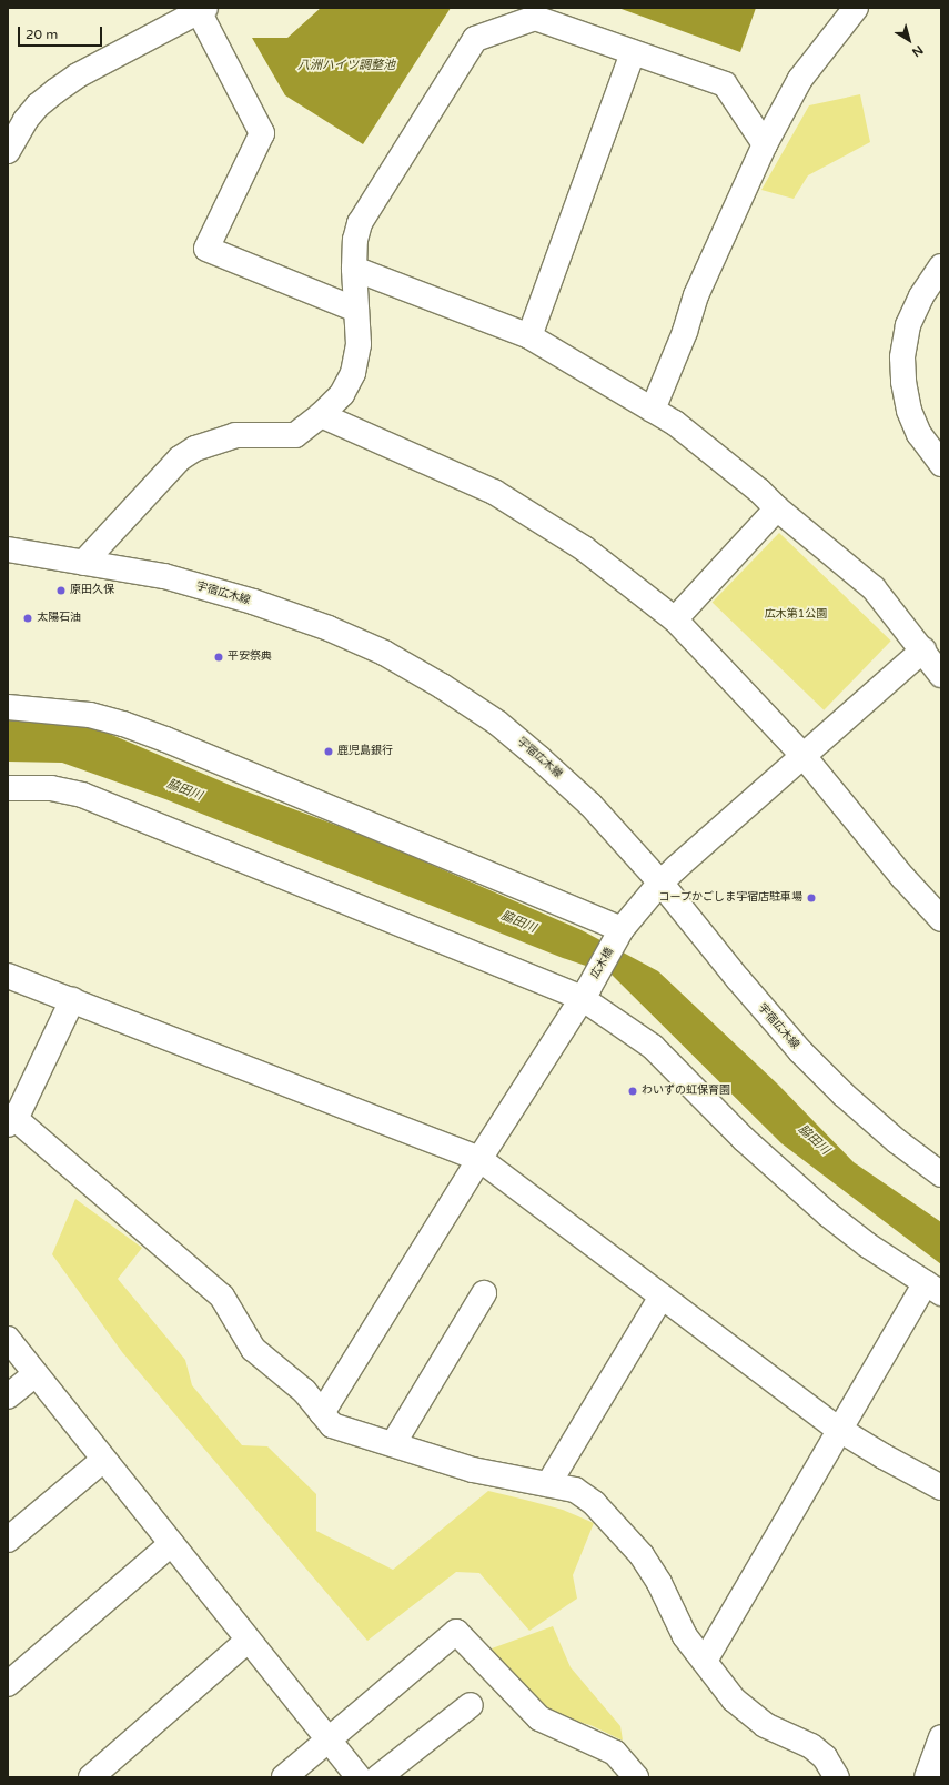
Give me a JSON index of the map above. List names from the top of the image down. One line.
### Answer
{"streets":{"street":["宇宿広木線","広木橋"]},"crossings":[["宇宿広木線","広木橋"]],"water":["八洲ハイツ調整池","脇田川"],"parks":["広木第1公園"],"places":["原田久保","太陽石油","平安祭典","鹿児島銀行","コープかごしま宇宿店駐車場","わいずの虹保育園"],"scale_bar":"20 m","north":"bottom right"}
